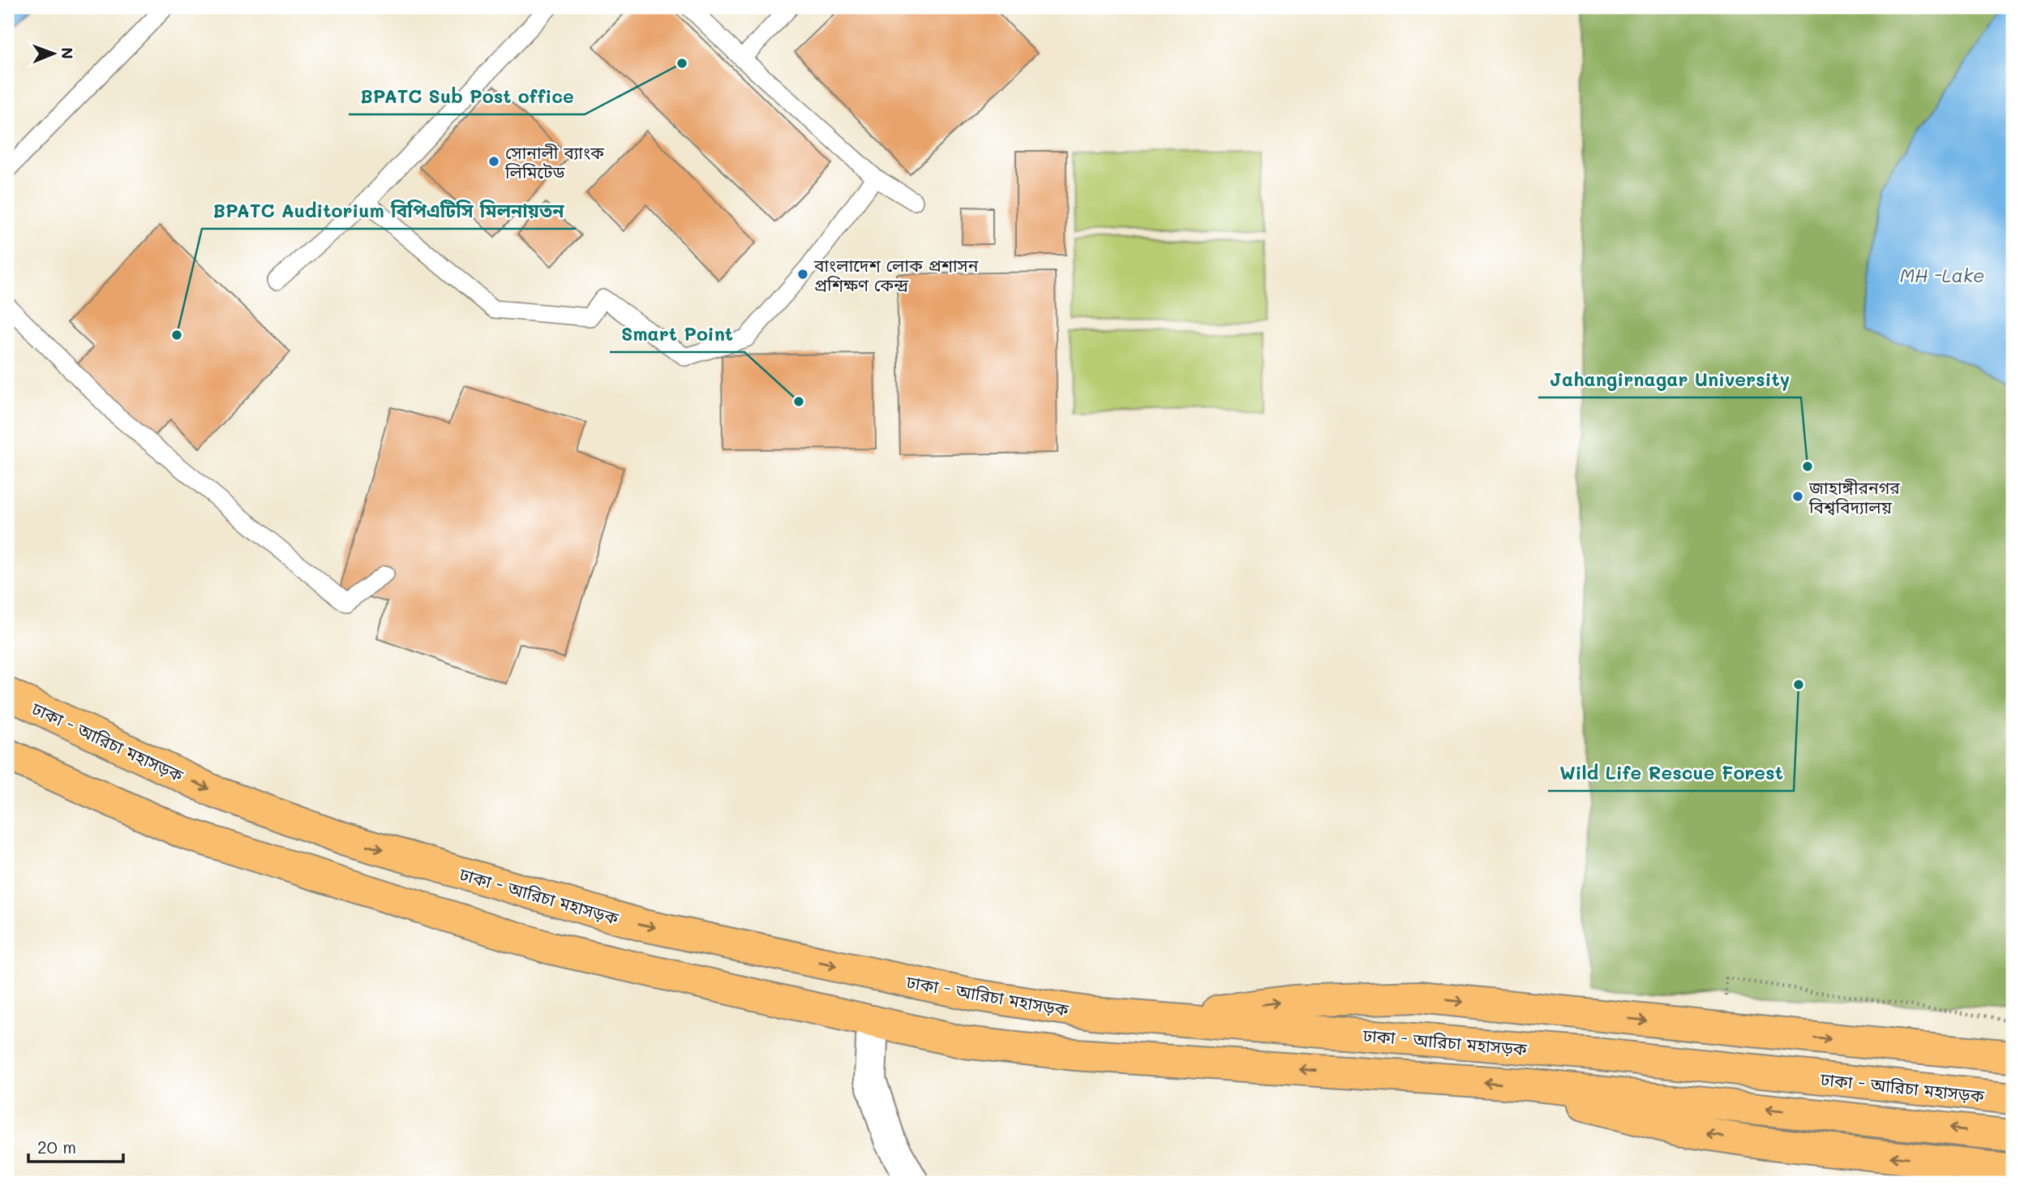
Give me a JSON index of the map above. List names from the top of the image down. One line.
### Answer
{"streets":{"highway":["ঢাকা - আরিচা মহাসড়ক"]},"water":["MH -Lake"],"places":["BPATC Sub Post office","সোনালী ব্যাংক লিমিটেড","বাংলাদেশ লোক প্রশাসন প্রশিক্ষণ কেন্দ্র","BPATC Auditorium বিপিএটিসি মিলনায়তন","Smart Point","Jahangirnagar University","জাহাঙ্গীরনগর বিশ্ববিদ্যালয়","Wild Life Rescue Forest"],"scale_bar":"20 m","north":"right"}
